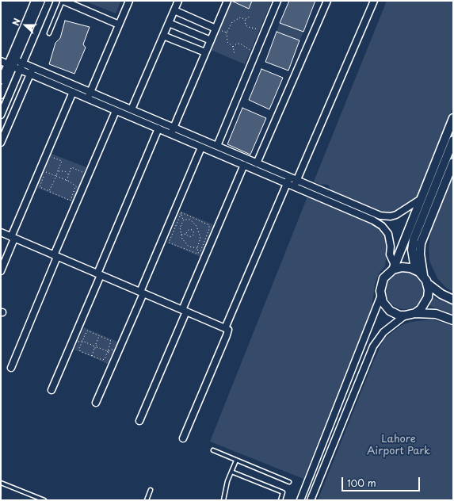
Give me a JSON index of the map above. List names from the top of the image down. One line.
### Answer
{"parks":["Lahore Airport Park"],"scale_bar":"100 m","north":"left"}
